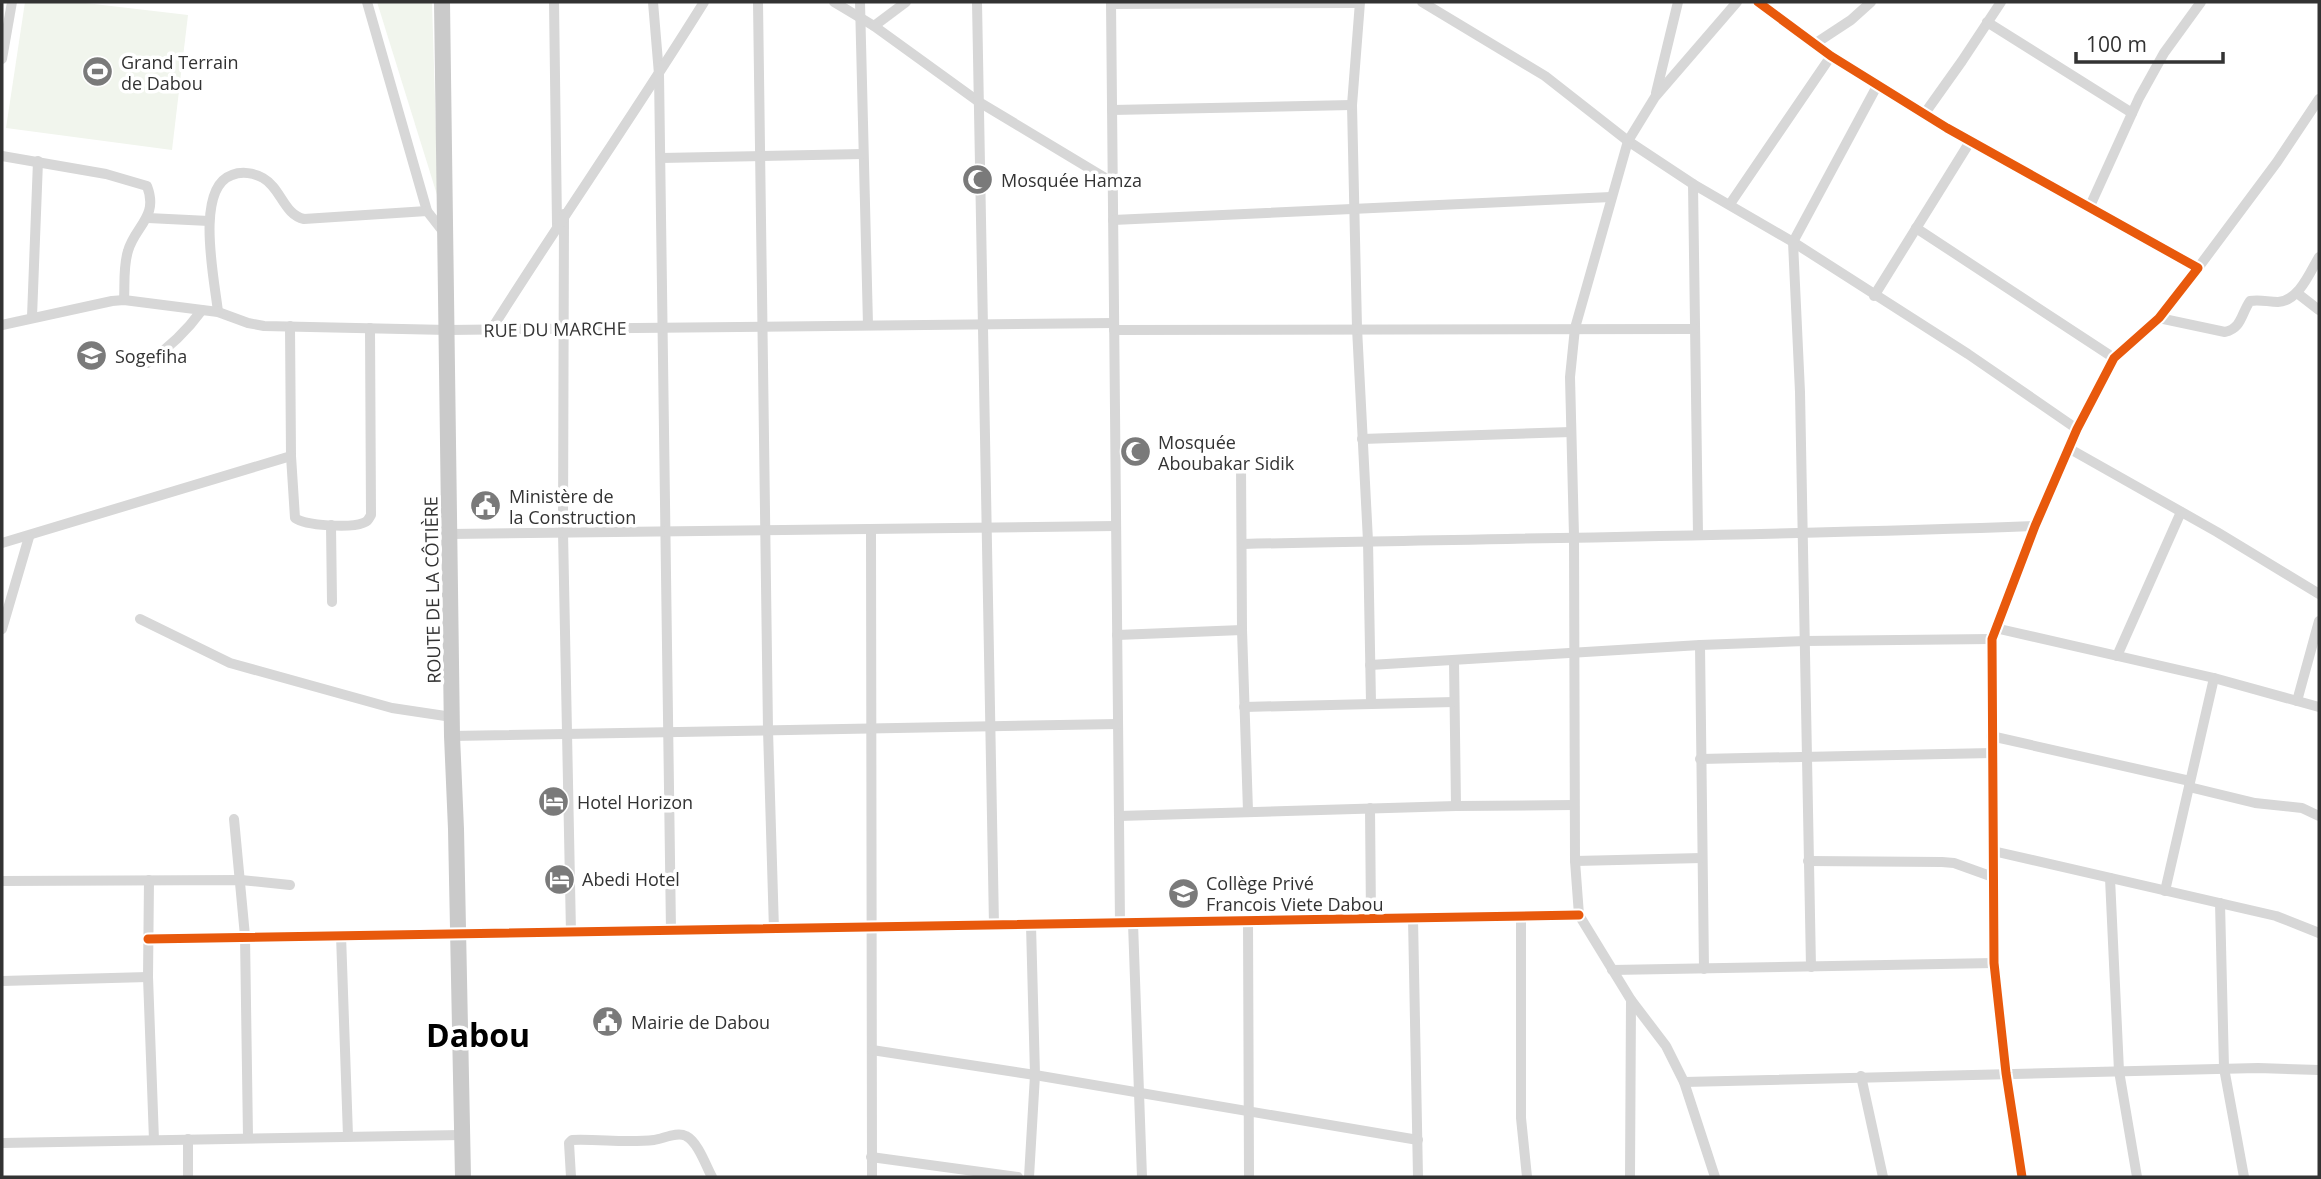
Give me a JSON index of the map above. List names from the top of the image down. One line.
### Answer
{"streets":{"main road":["ROUTE DE LA CÔTIÈRE"],"street":["RUE DU MARCHE"]},"crossings":[["RUE DU MARCHE","ROUTE DE LA CÔTIÈRE"]],"districts":["Dabou"],"places":{"sports":["Grand Terrain de Dabou"],"mosque":["Mosquée Hamza","Mosquée Aboubakar Sidik"],"school or university":["Sogefiha","Collège Privé Francois Viete Dabou"],"public building":["Ministère de la Construction","Mairie de Dabou"],"hotel":["Hotel Horizon","Abedi Hotel"]},"scale_bar":"100 m"}
